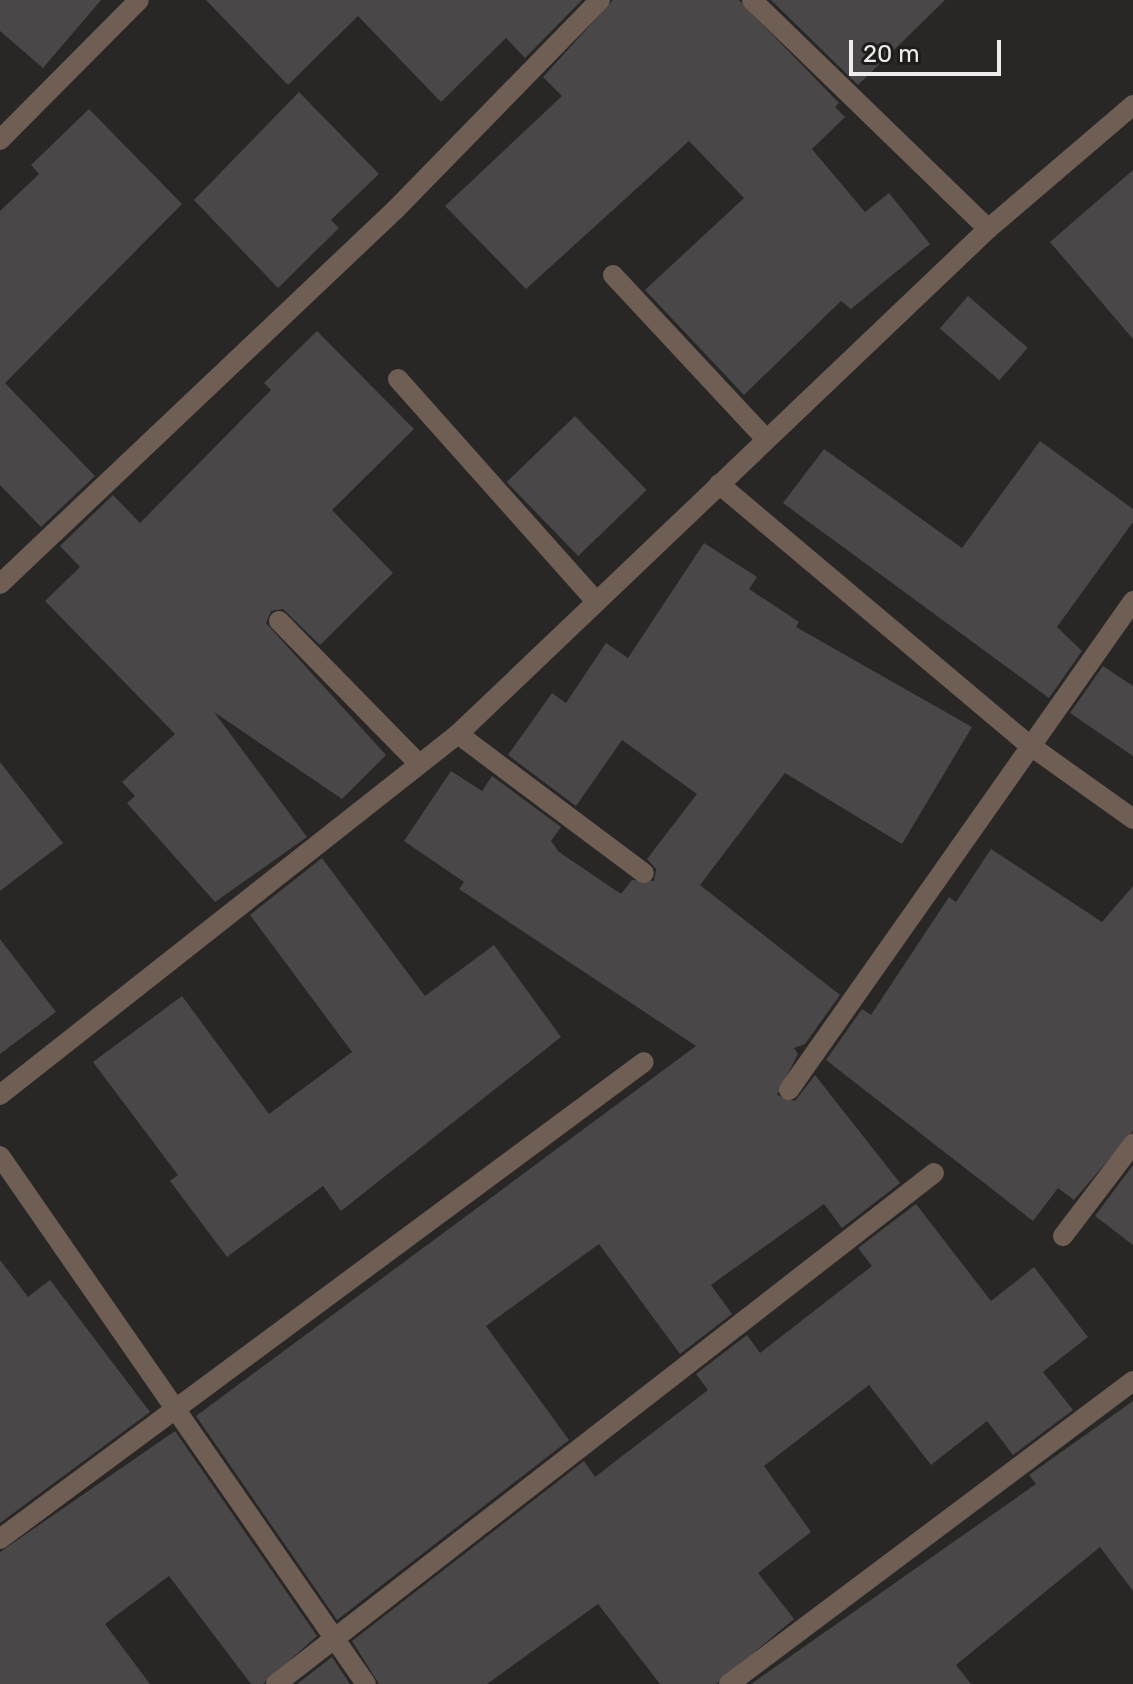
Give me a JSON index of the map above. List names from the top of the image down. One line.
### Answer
{"scale_bar":"20 m"}
